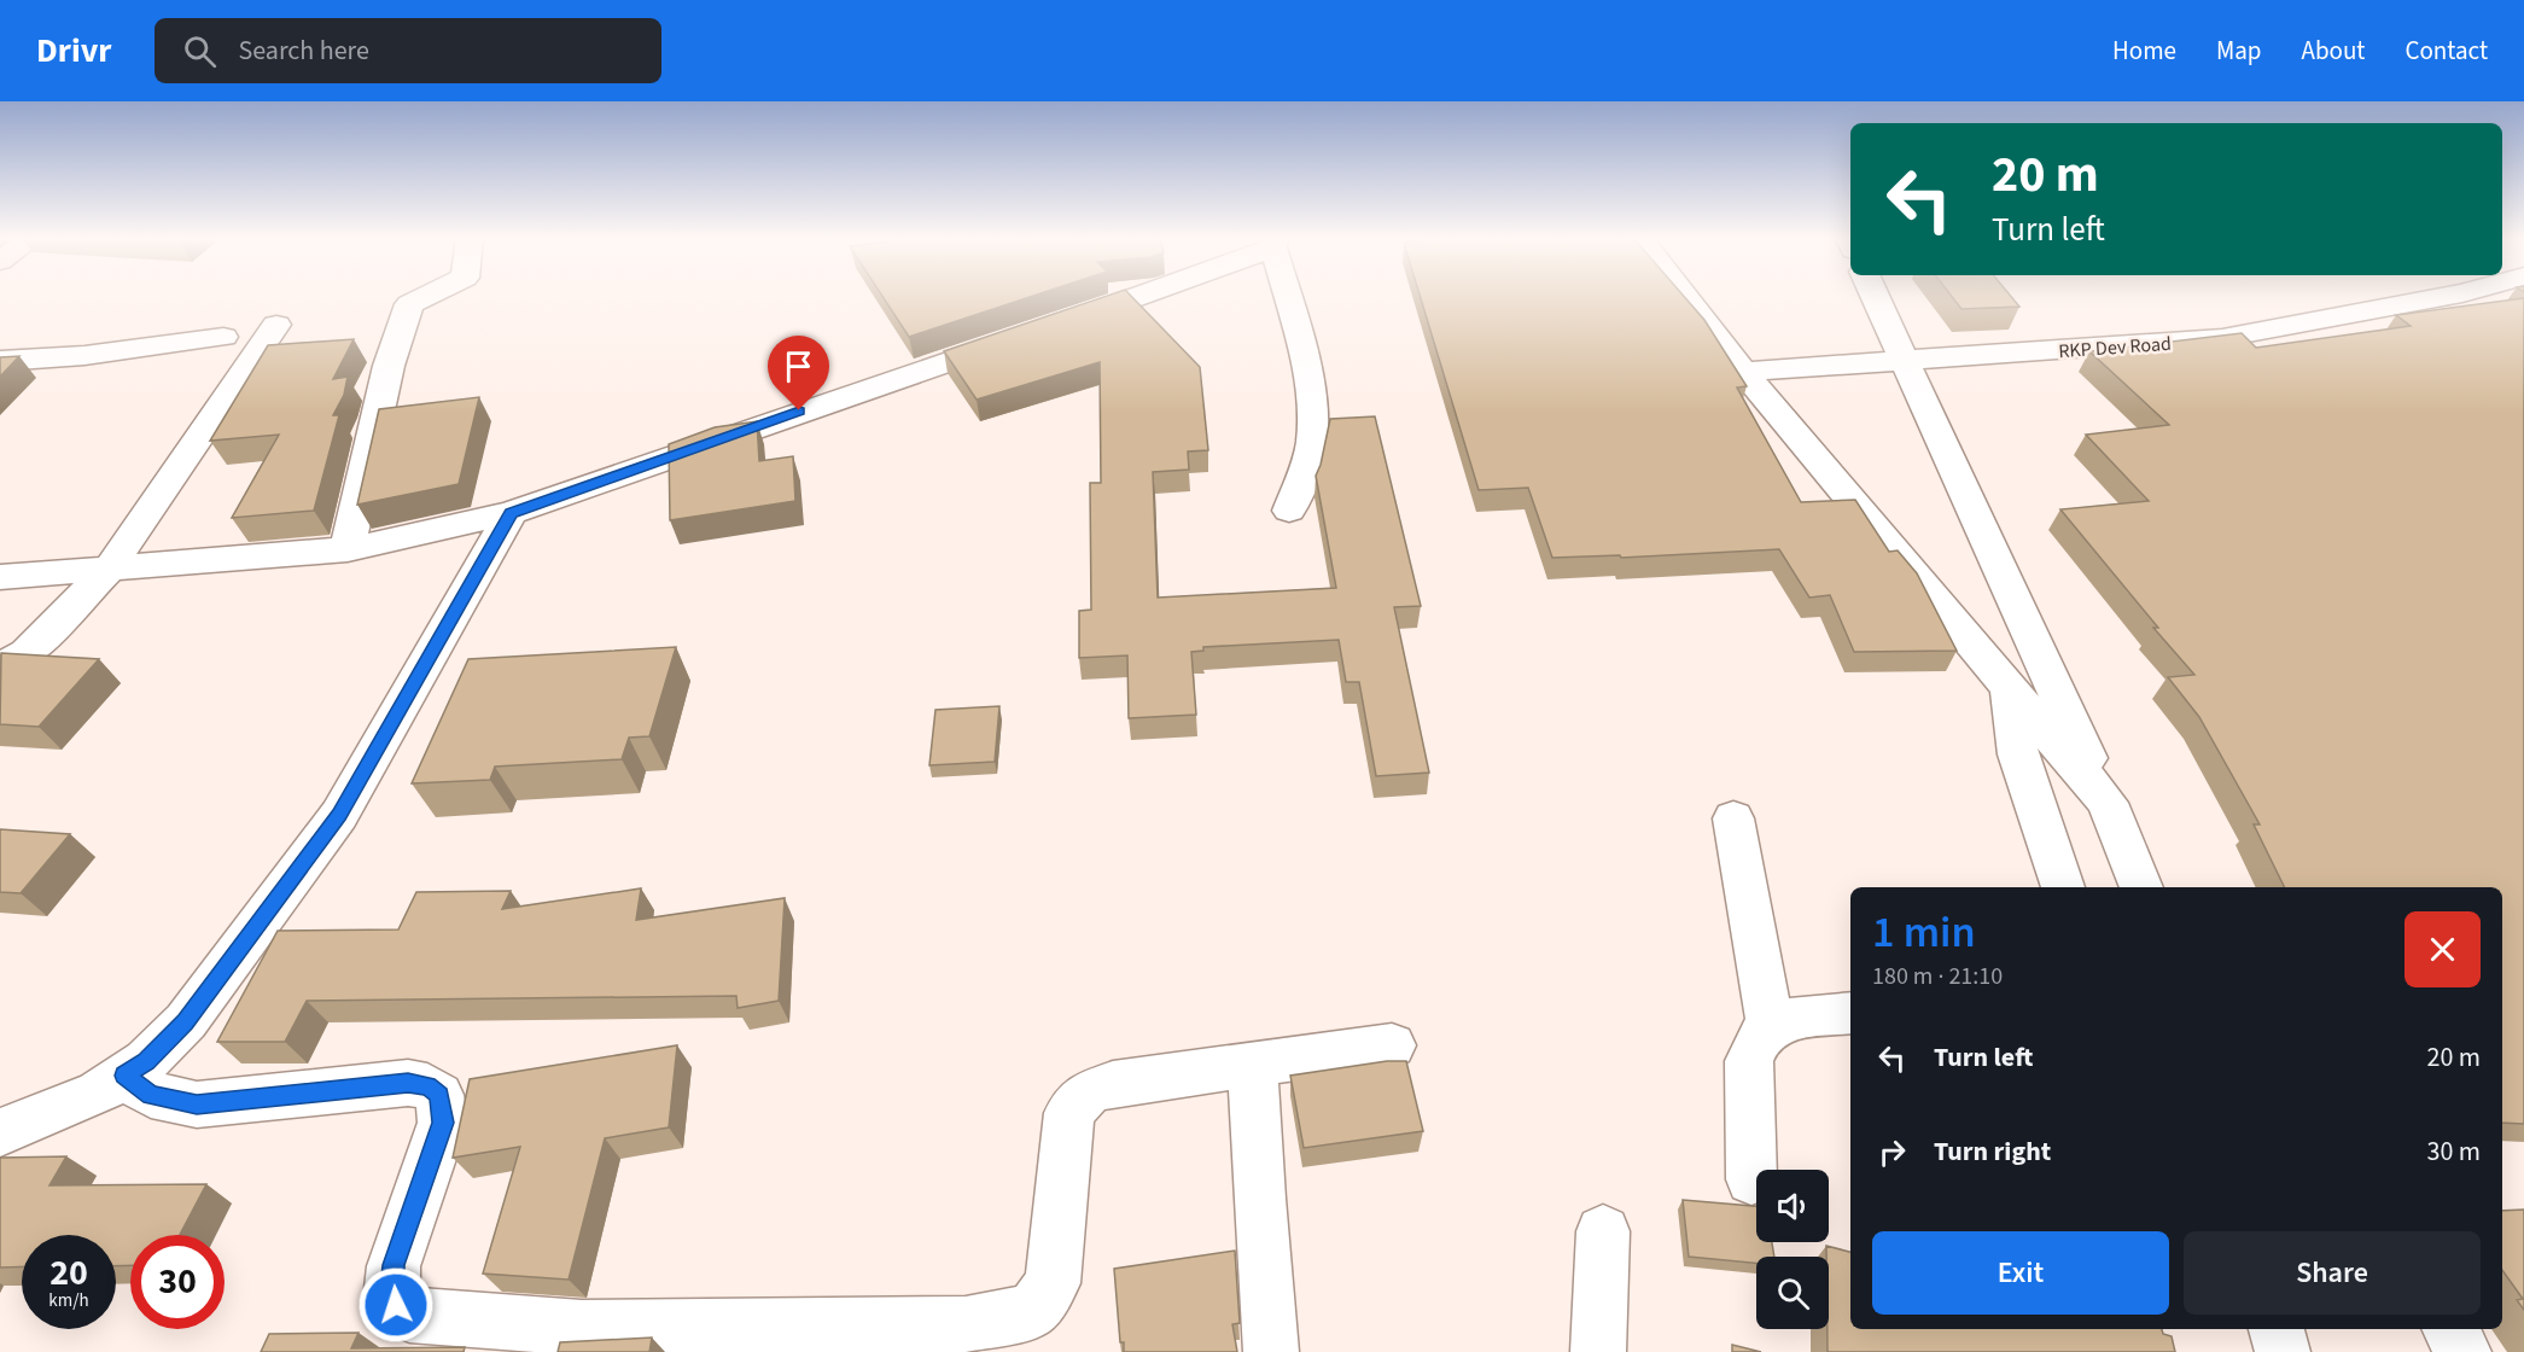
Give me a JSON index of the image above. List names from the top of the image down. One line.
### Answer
{"streets":{"street":["RKP Dev Road"]},"page":{"header":"Drivr","search":"Search here","nav":["Home","Map","About","Contact"],"turn":["20 m","Turn left"],"heading":["1 min","180 m · 21:10"],"list":[{"name":"Turn left","value":"20 m"},{"name":"Turn right","value":"30 m"}],"buttons":["Exit","Share"],"speed":"20 km/h","limit":"30"}}
